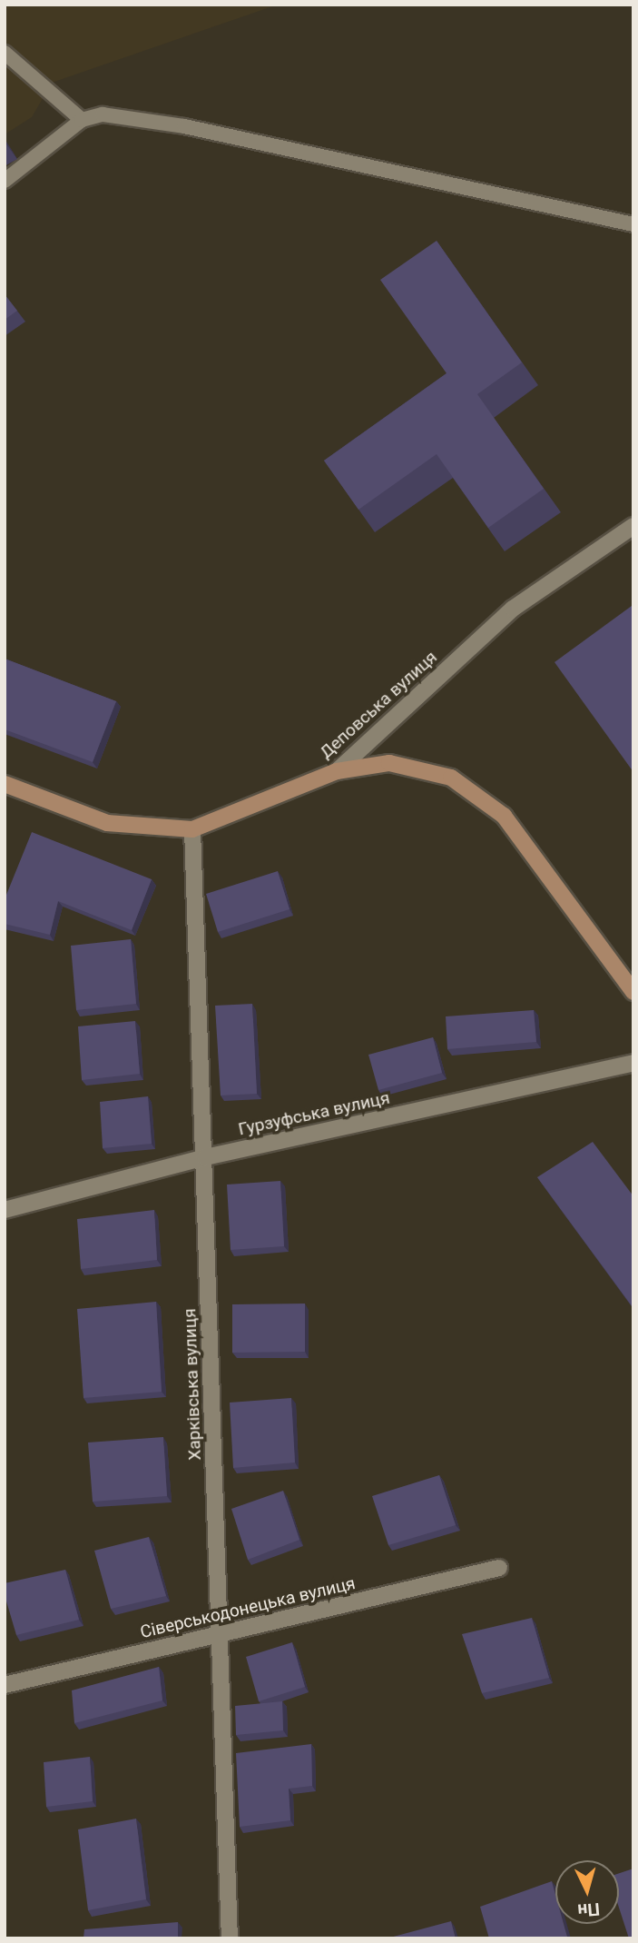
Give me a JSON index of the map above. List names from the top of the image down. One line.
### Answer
{"streets":{"main road":["Деповська вулиця"],"street":["Гурзуфська вулиця","Харківська вулиця","Сіверськодонецька вулиця"]},"crossings":[["Деповська вулиця","Харківська вулиця"],["Гурзуфська вулиця","Харківська вулиця"],["Харківська вулиця","Сіверськодонецька вулиця"]],"north":"bottom"}
